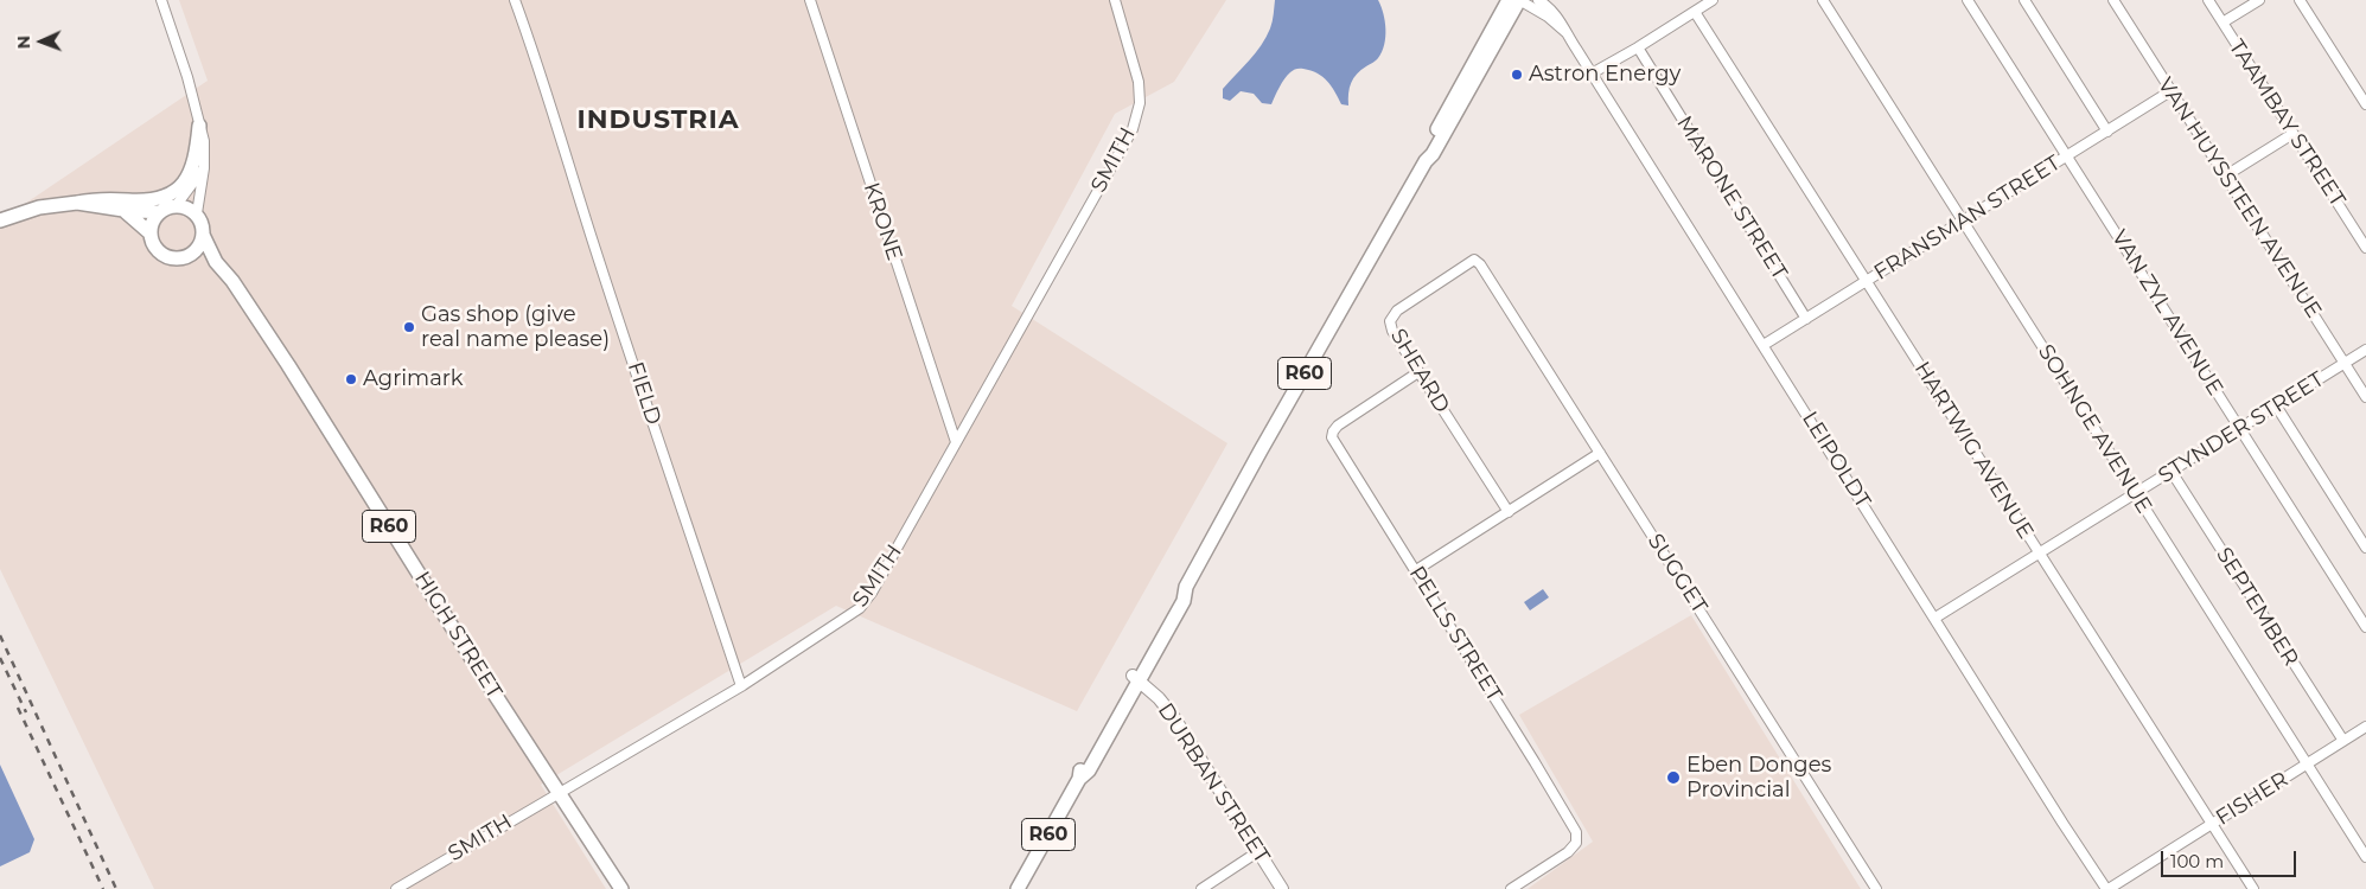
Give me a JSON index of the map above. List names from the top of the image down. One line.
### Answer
{"streets":{"main road":["R60","HIGH STREET"],"street":["TAAMBAY STREET","SMITH","MARONE STREET","VAN HUYSSTEEN AVENUE","FRANSMAN STREET","KRONE","VAN ZYL AVENUE","SHEARD","FIELD","STYNDER STREET","SOHNGE AVENUE","HARTWIG AVENUE","LEIPOLDT","SUGGET","SEPTEMBER","PELLS STREET","DURBAN STREET","FISHER"]},"crossings":[["SMITH","KRONE"],["SMITH","FIELD"],["SMITH","HIGH STREET"],["MARONE STREET","FRANSMAN STREET"],["VAN HUYSSTEEN AVENUE","FRANSMAN STREET"],["VAN HUYSSTEEN AVENUE","STYNDER STREET"],["FRANSMAN STREET","VAN ZYL AVENUE"],["FRANSMAN STREET","SOHNGE AVENUE"],["FRANSMAN STREET","HARTWIG AVENUE"],["FRANSMAN STREET","LEIPOLDT"],["VAN ZYL AVENUE","STYNDER STREET"],["SHEARD","SUGGET"],["SHEARD","PELLS STREET"],["R60","LEIPOLDT"],["R60","DURBAN STREET"],["STYNDER STREET","SOHNGE AVENUE"],["STYNDER STREET","HARTWIG AVENUE"],["STYNDER STREET","LEIPOLDT"],["STYNDER STREET","SEPTEMBER"],["SOHNGE AVENUE","FISHER"],["HARTWIG AVENUE","FISHER"],["LEIPOLDT","FISHER"],["SEPTEMBER","FISHER"]],"districts":["INDUSTRIA"],"places":["Astron Energy","Gas shop (give real name please)","Agrimark","Eben Donges Provincial"],"scale_bar":"100 m","north":"left"}
